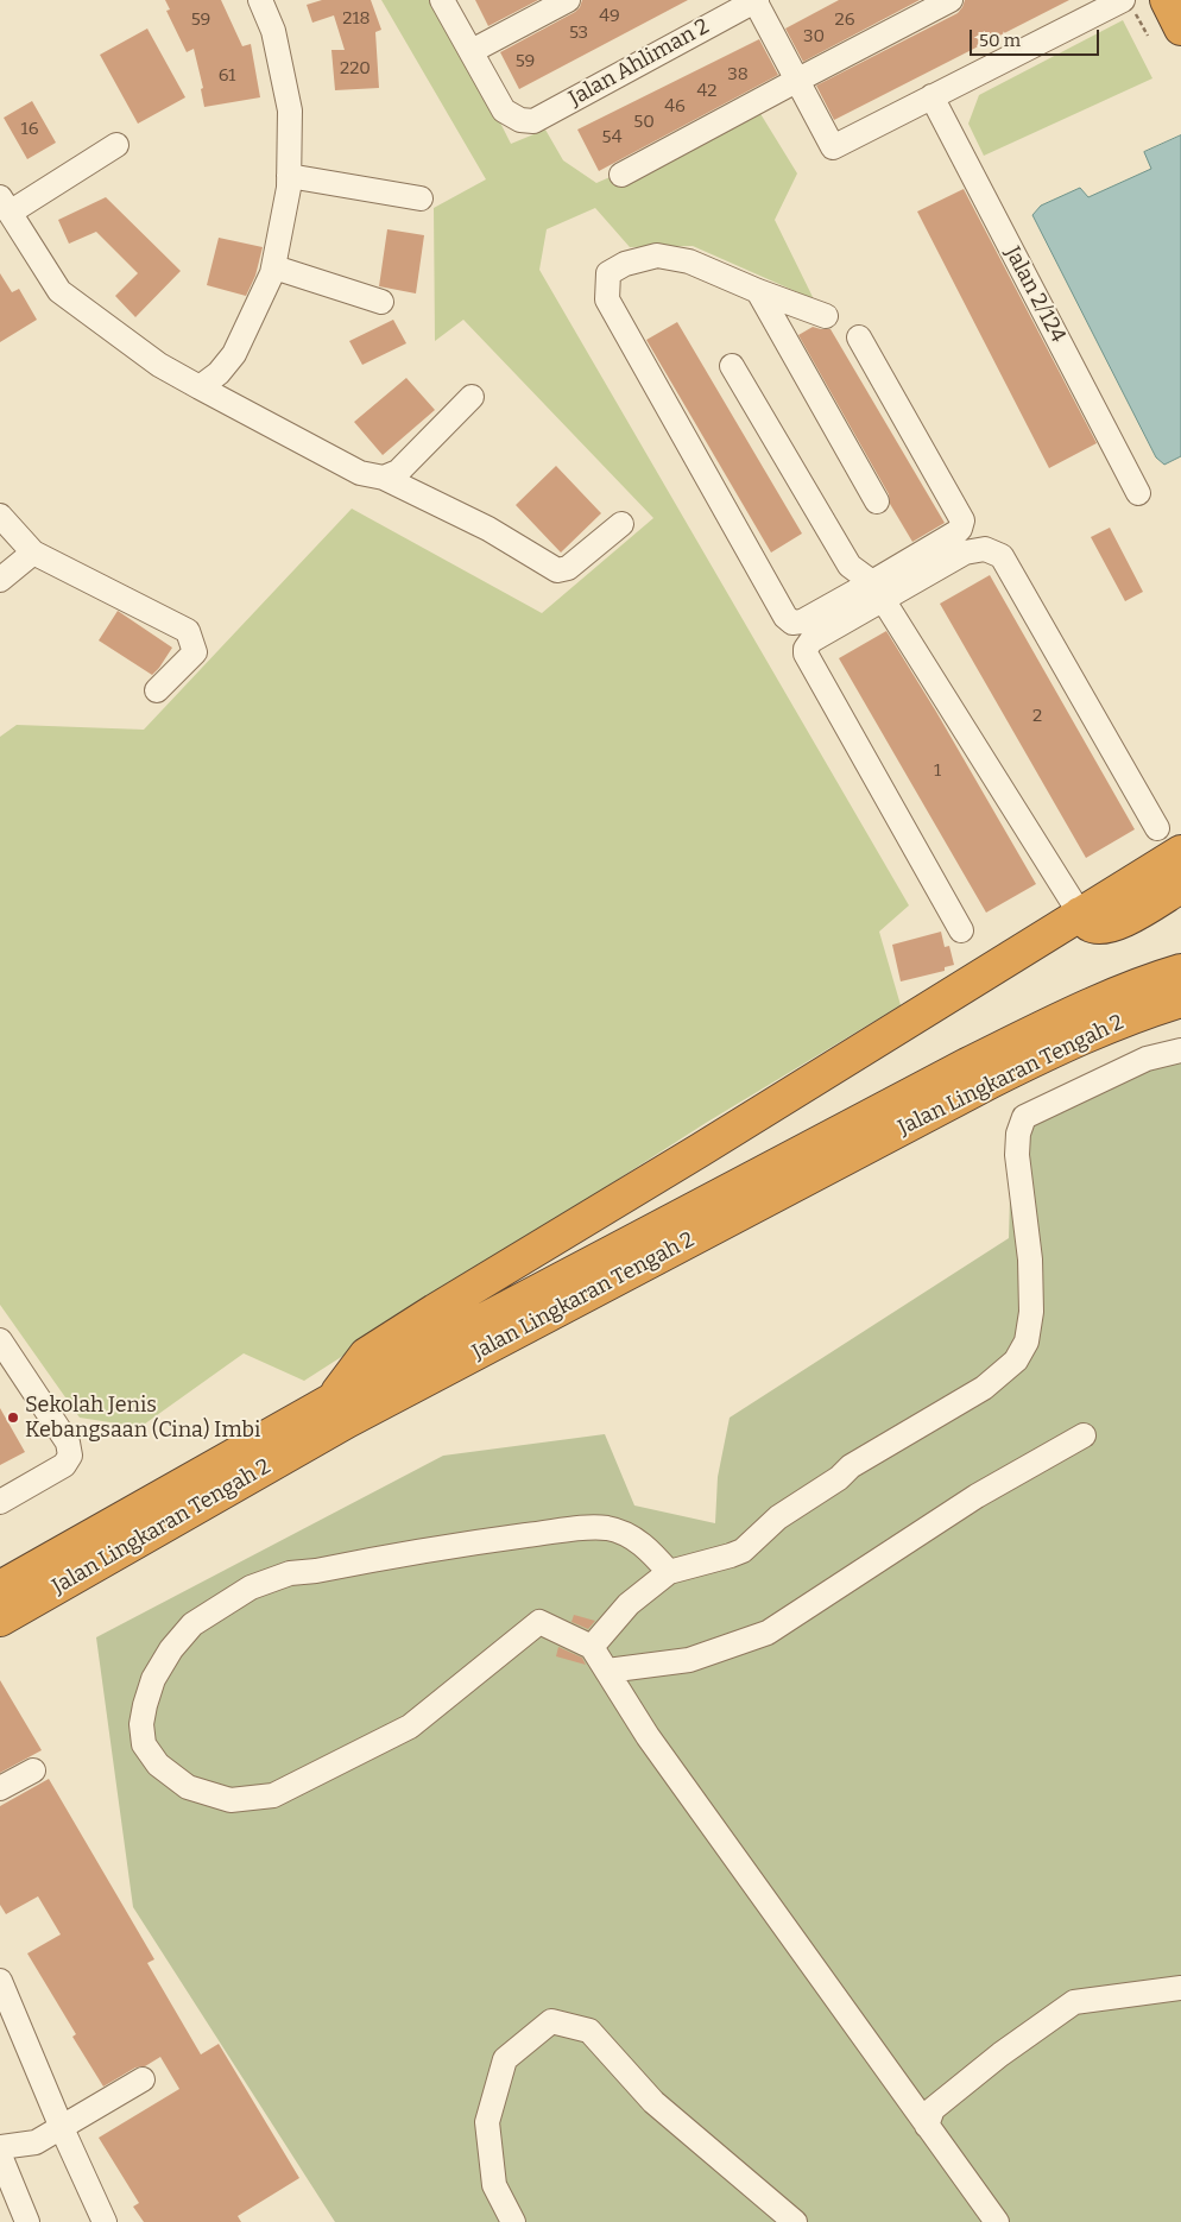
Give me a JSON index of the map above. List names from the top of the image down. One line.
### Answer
{"streets":{"highway":["Jalan Lingkaran Tengah 2"],"street":["Jalan Ahliman 2","Jalan 2/124"]},"places":["Sekolah Jenis Kebangsaan (Cina) Imbi"],"house_numbers":["49","218","59","26","53","30","59","220","38","61","42","46","50","16","54","2","1"],"scale_bar":"50 m"}
